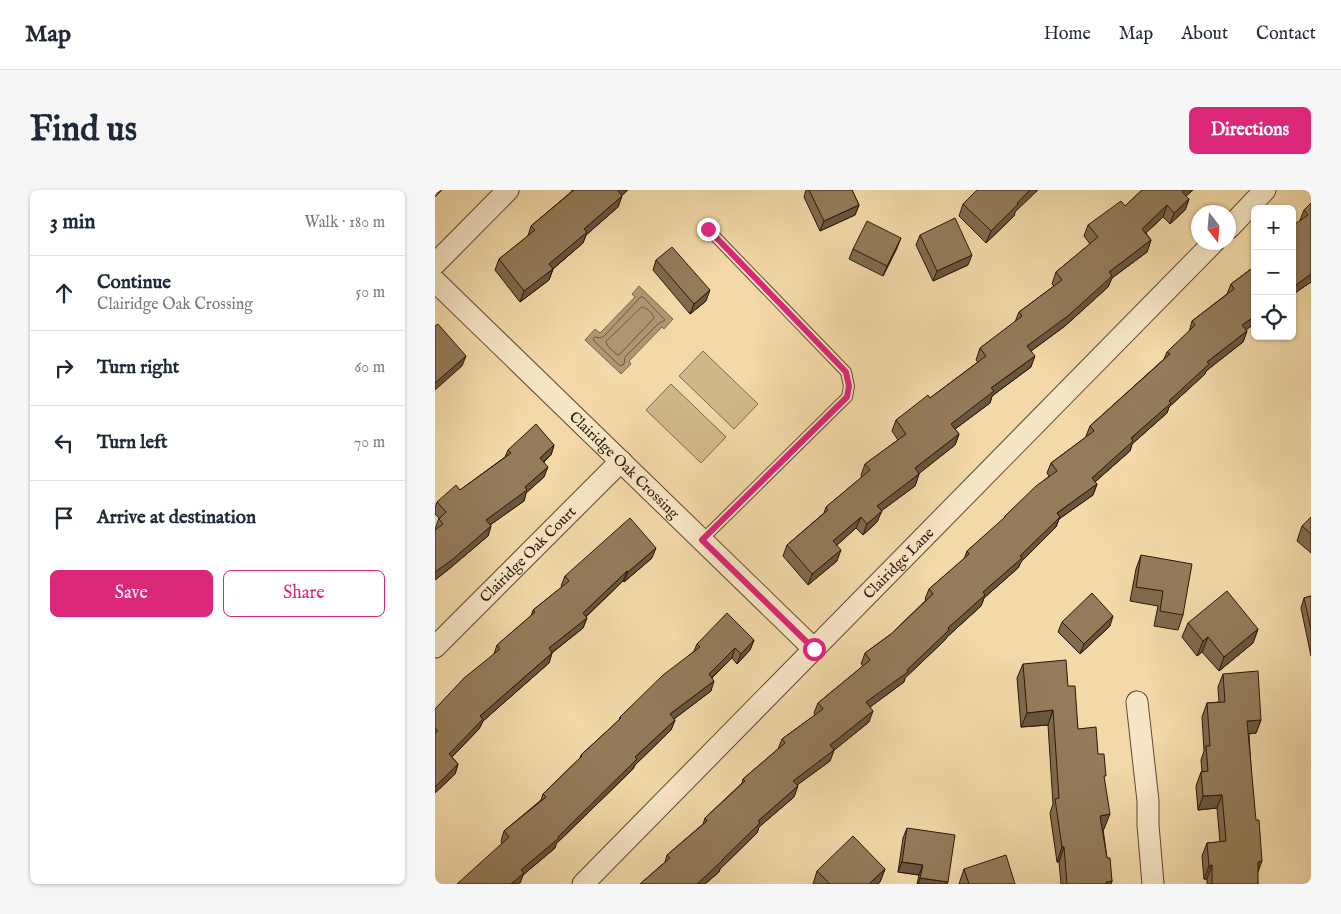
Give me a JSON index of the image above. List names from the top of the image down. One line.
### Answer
{"streets":{"street":["Clairidge Oak Crossing","Clairidge Oak Court","Clairidge Lane"]},"crossings":[["Clairidge Oak Crossing","Clairidge Oak Court"],["Clairidge Oak Crossing","Clairidge Lane"]],"north":"bottom","page":{"header":"Map","nav":["Home","Map","About","Contact"],"buttons":["Directions",["Save","Share"]],"title":"Find us","heading":["3 min","Walk · 180 m"],"map_buttons":["+","−"],"list":[["Continue","Clairidge Oak Crossing","50 m"],["Turn right","60 m"],["Turn left","70 m"],"Arrive at destination"]}}
